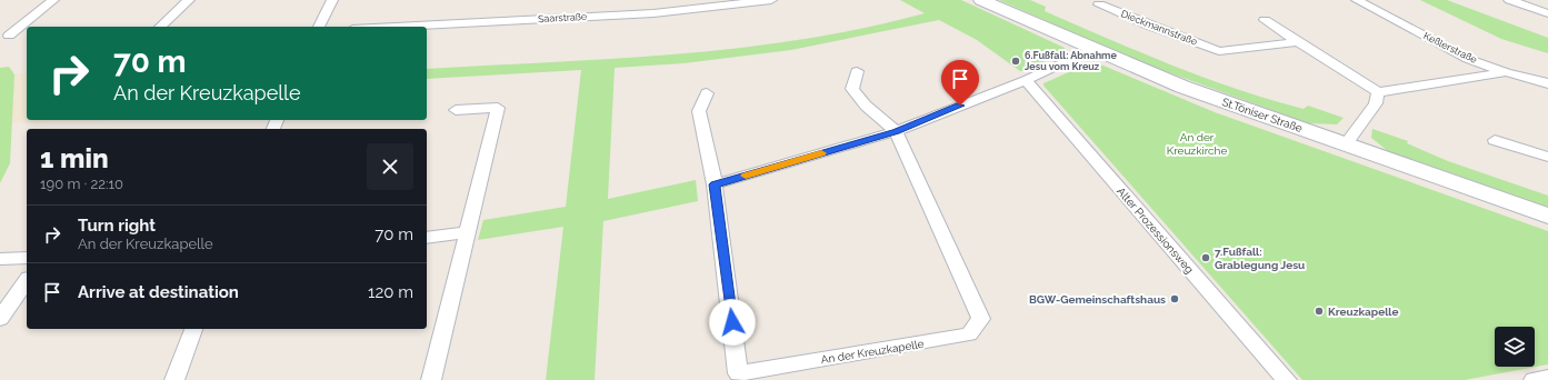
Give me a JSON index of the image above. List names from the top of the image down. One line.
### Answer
{"streets":{"main road":["St.Töniser Straße"],"street":["Saarstraße","Dieckmannstraße","Keßlerstraße","Alter Prozessionsweg","An der Kreuzkapelle"]},"parks":["An der Kreuzkirche"],"places":["6.Fußfall: Abnahme Jesu vom Kreuz","7.Fußfall: Grablegung Jesu","BGW-Gemeinschaftshaus","Kreuzkapelle"],"page":{"turn":["70 m","An der Kreuzkapelle"],"heading":["1 min","190 m · 22:10"],"list":[{"name":"Turn right","note":"An der Kreuzkapelle","value":"70 m"},{"name":"Arrive at destination","value":"120 m"}]}}
